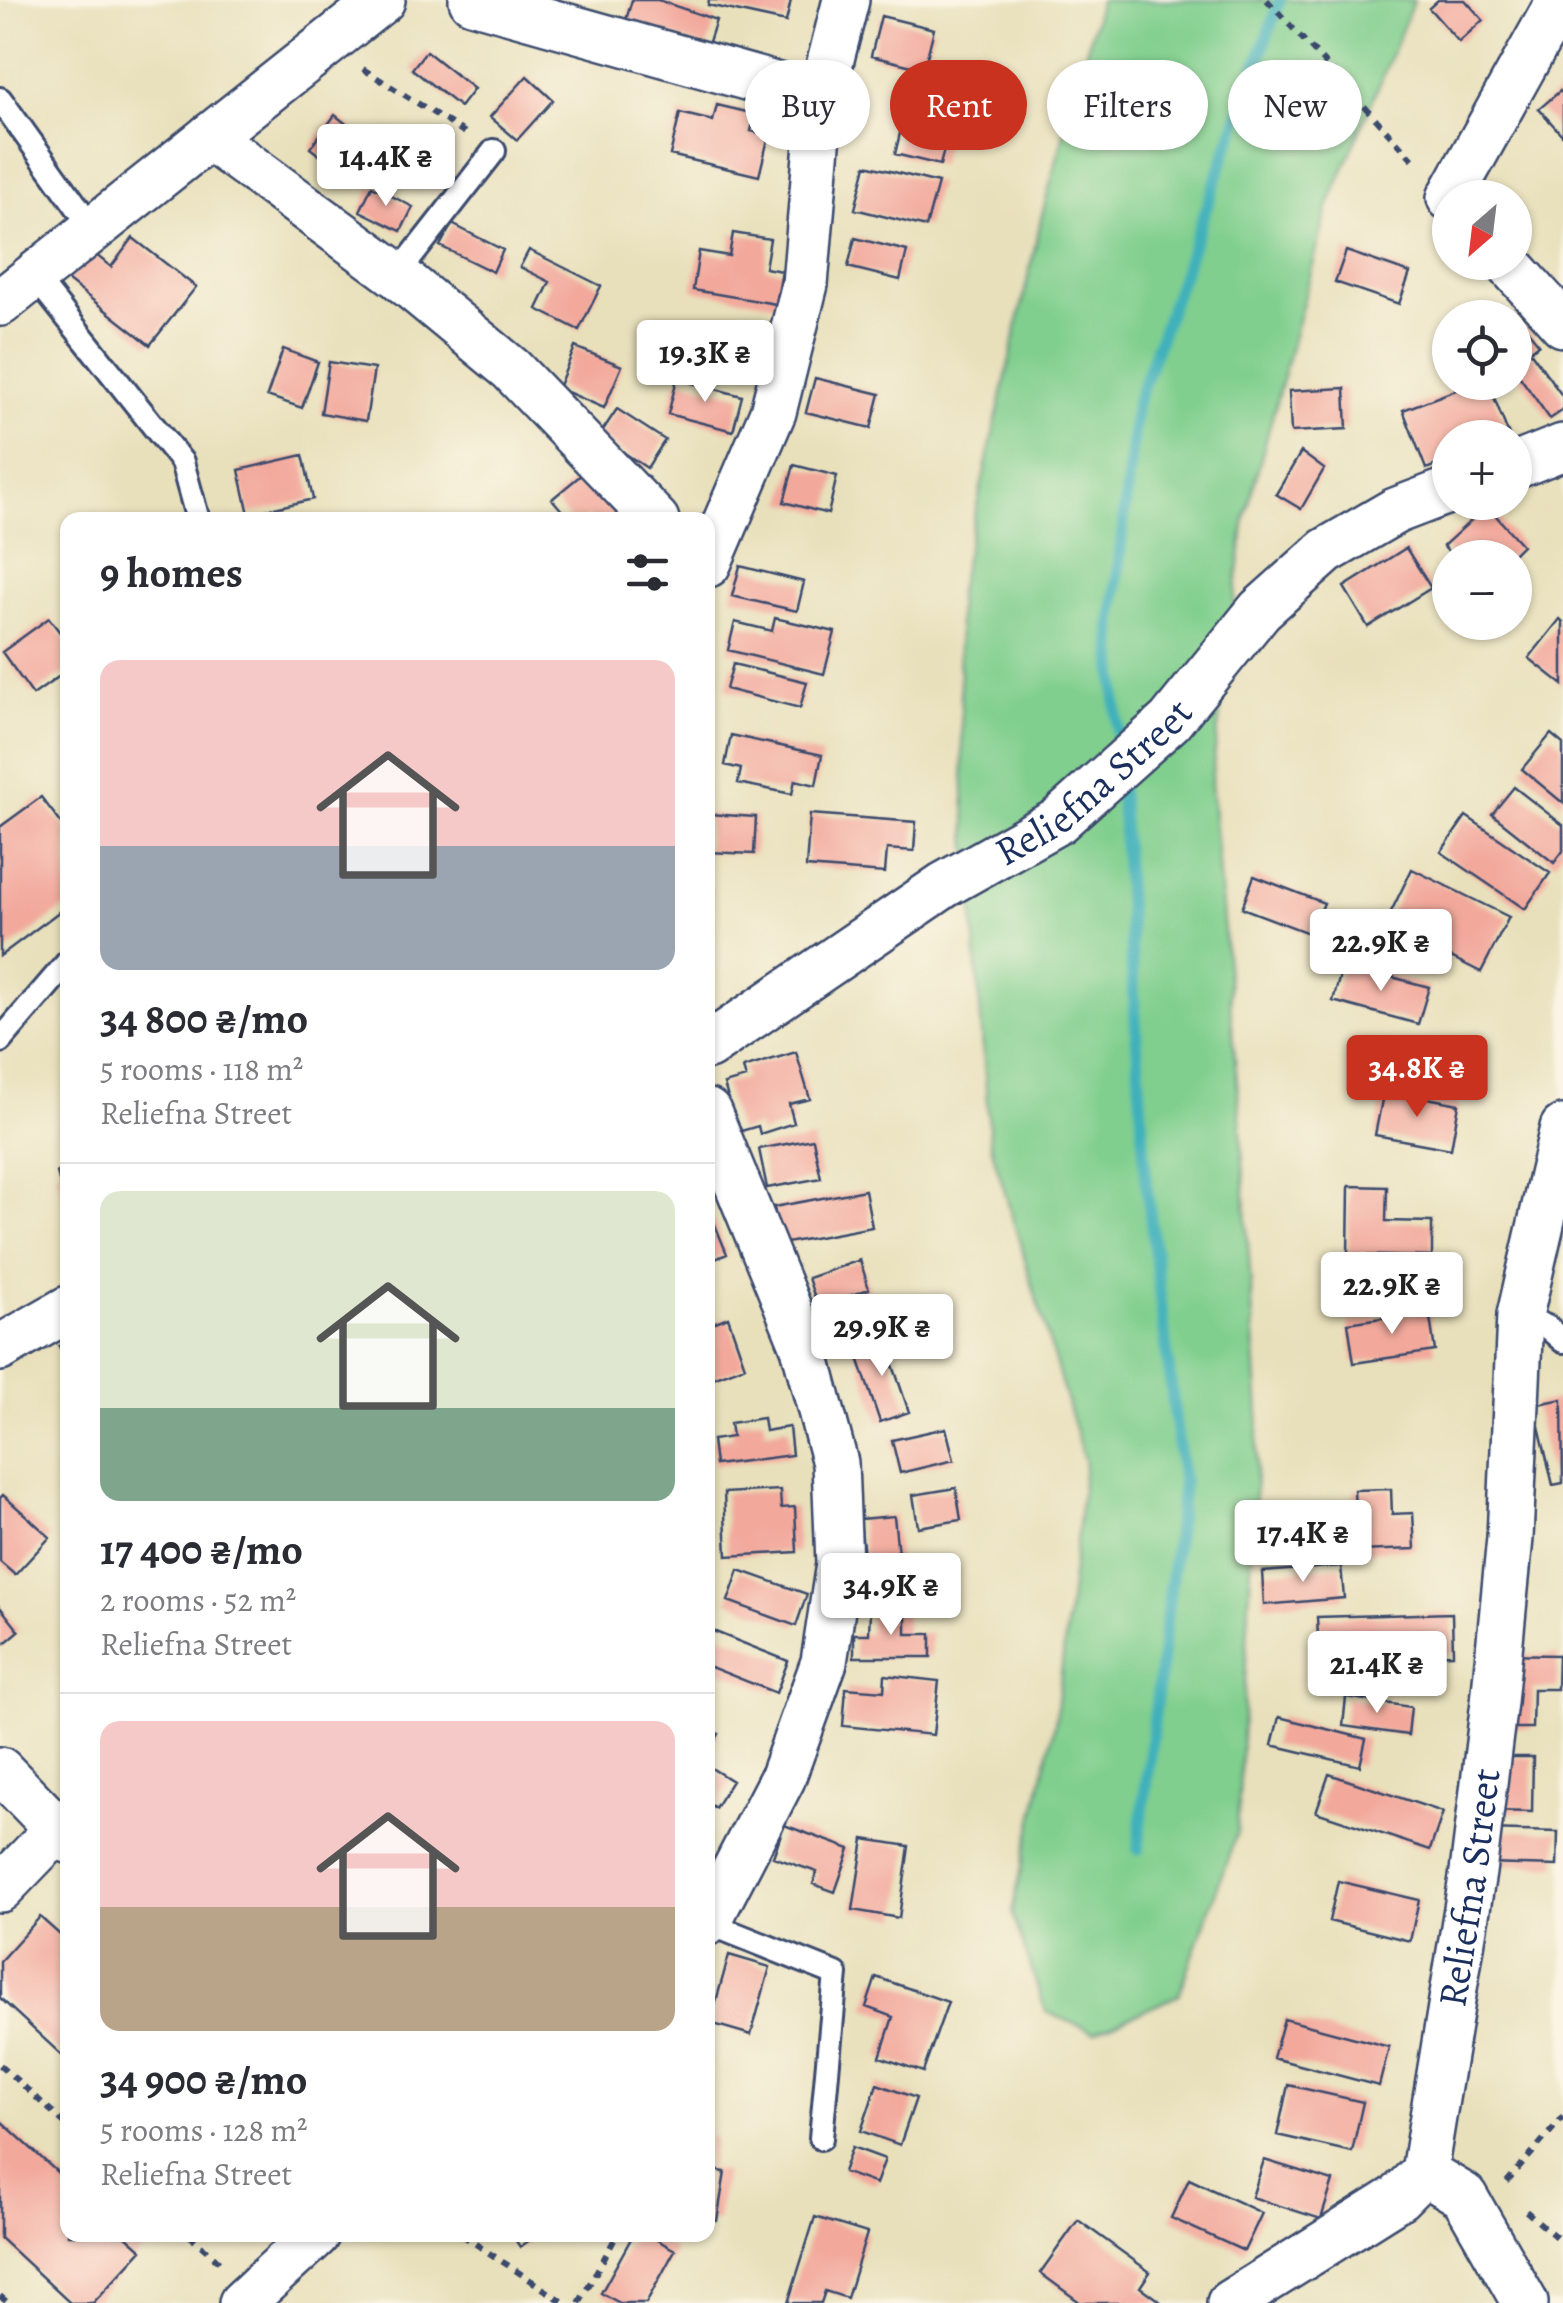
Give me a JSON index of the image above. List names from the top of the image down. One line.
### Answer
{"streets":{"street":["Reliefna Street"]},"north":"bottom left","page":{"chip":["Buy","Rent","Filters","New"],"price":["14.4K ₴","19.3K ₴","22.9K ₴","34.8K ₴","22.9K ₴","29.9K ₴","17.4K ₴","34.9K ₴","21.4K ₴"],"map_buttons":["+","−"],"heading":"9 homes","list":[{"name":"34 800 ₴/mo","note":"5 rooms · 118 m² · Reliefna Street"},{"name":"17 400 ₴/mo","note":"2 rooms · 52 m² · Reliefna Street"},{"name":"34 900 ₴/mo","note":"5 rooms · 128 m² · Reliefna Street"}]}}
